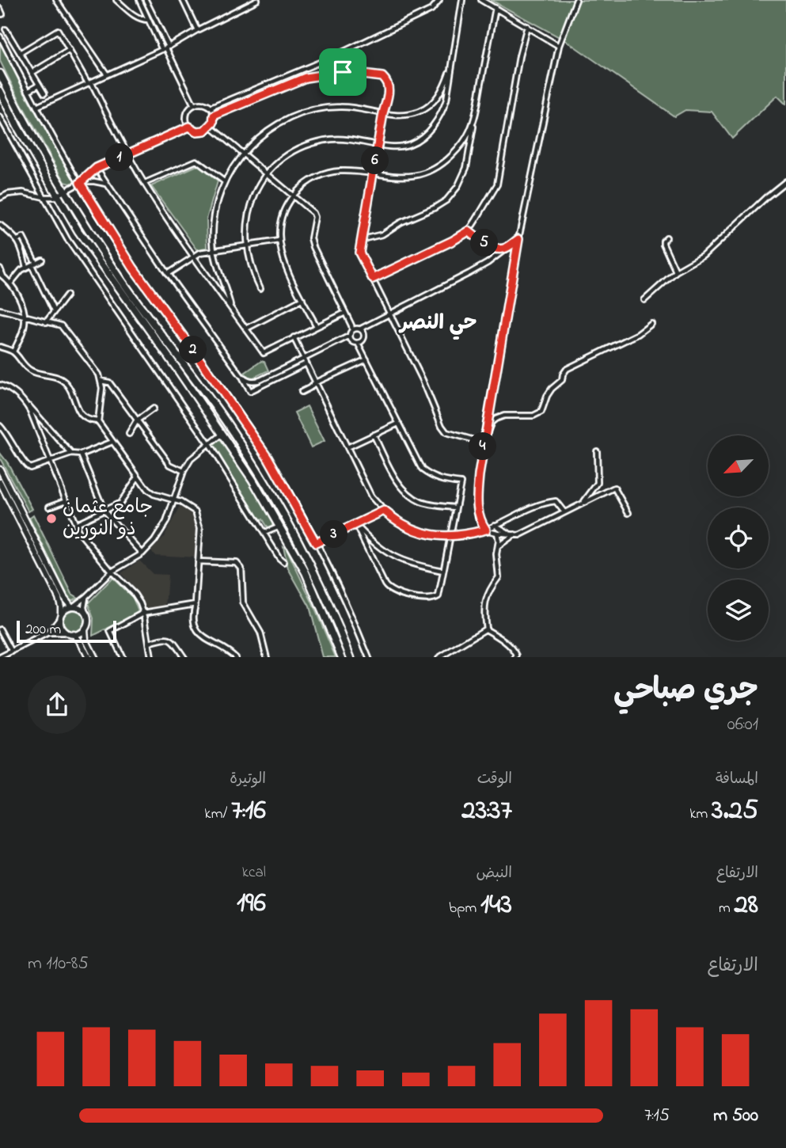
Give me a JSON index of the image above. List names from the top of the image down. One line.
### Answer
{"districts":["حي النصر"],"places":["جامع عثمان ذو النورين"],"scale_bar":"200 m","north":"bottom left","page":{"pins":["1","6","5","2","4","3"],"scale":"200 m","heading":["جري صباحي","06:01"],"stats":[["المسافة","3.25 km"],["الوقت","23:37"],["الوتيرة","7:16 /km"],["الارتفاع","28 m"],["النبض","143 bpm"],["kcal","196"]],"chart":["الارتفاع","85–110 m"],"list":[{"name":"500 m","note":"7:15"}]}}
